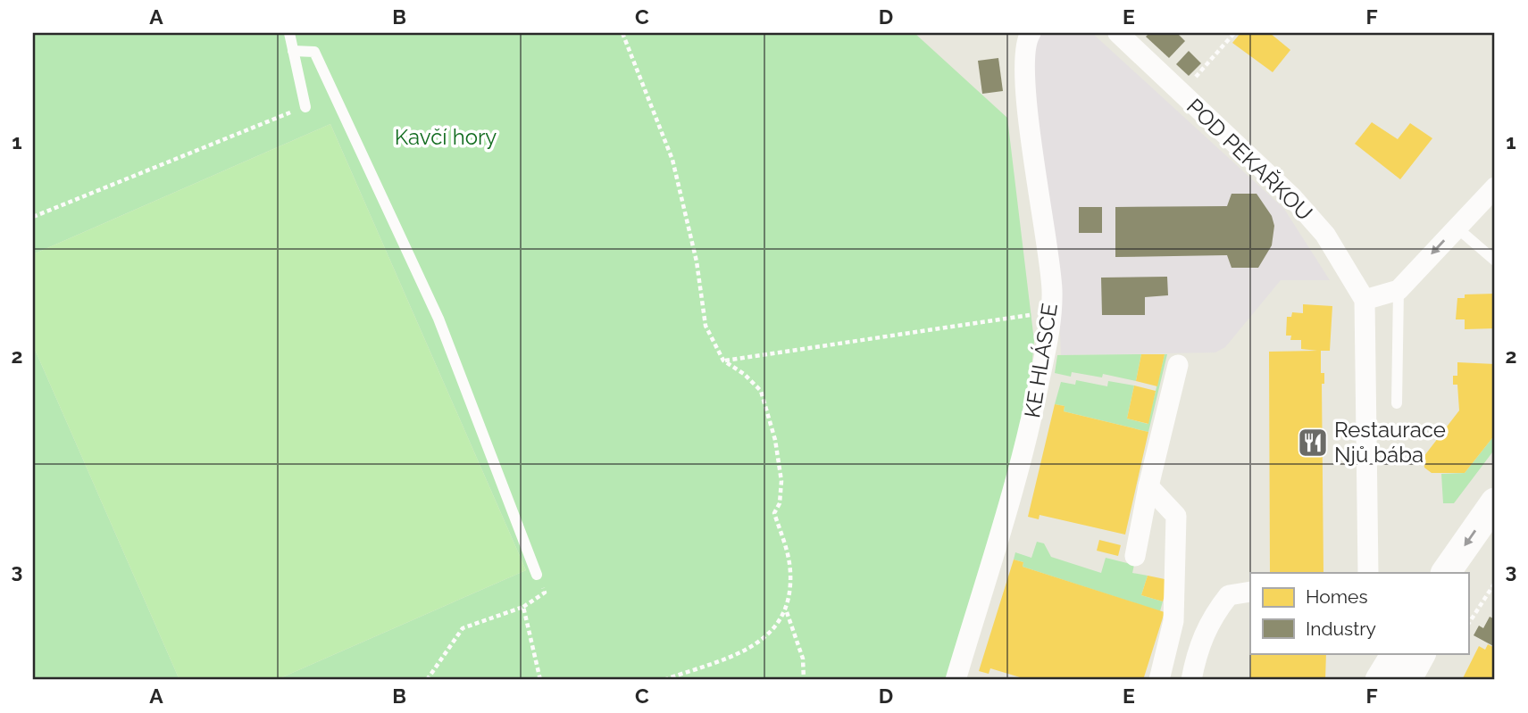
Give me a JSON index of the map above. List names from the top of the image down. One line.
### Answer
{"streets":{"street":["POD PEKAŘKOU","KE HLÁSCE"]},"parks":["Kavčí hory"],"places":{"restaurant":["Restaurace Njů bába"]},"legend":["Homes","Industry"],"grid":{"columns":["A","B","C","D","E","F"],"rows":["1","2","3"]}}
